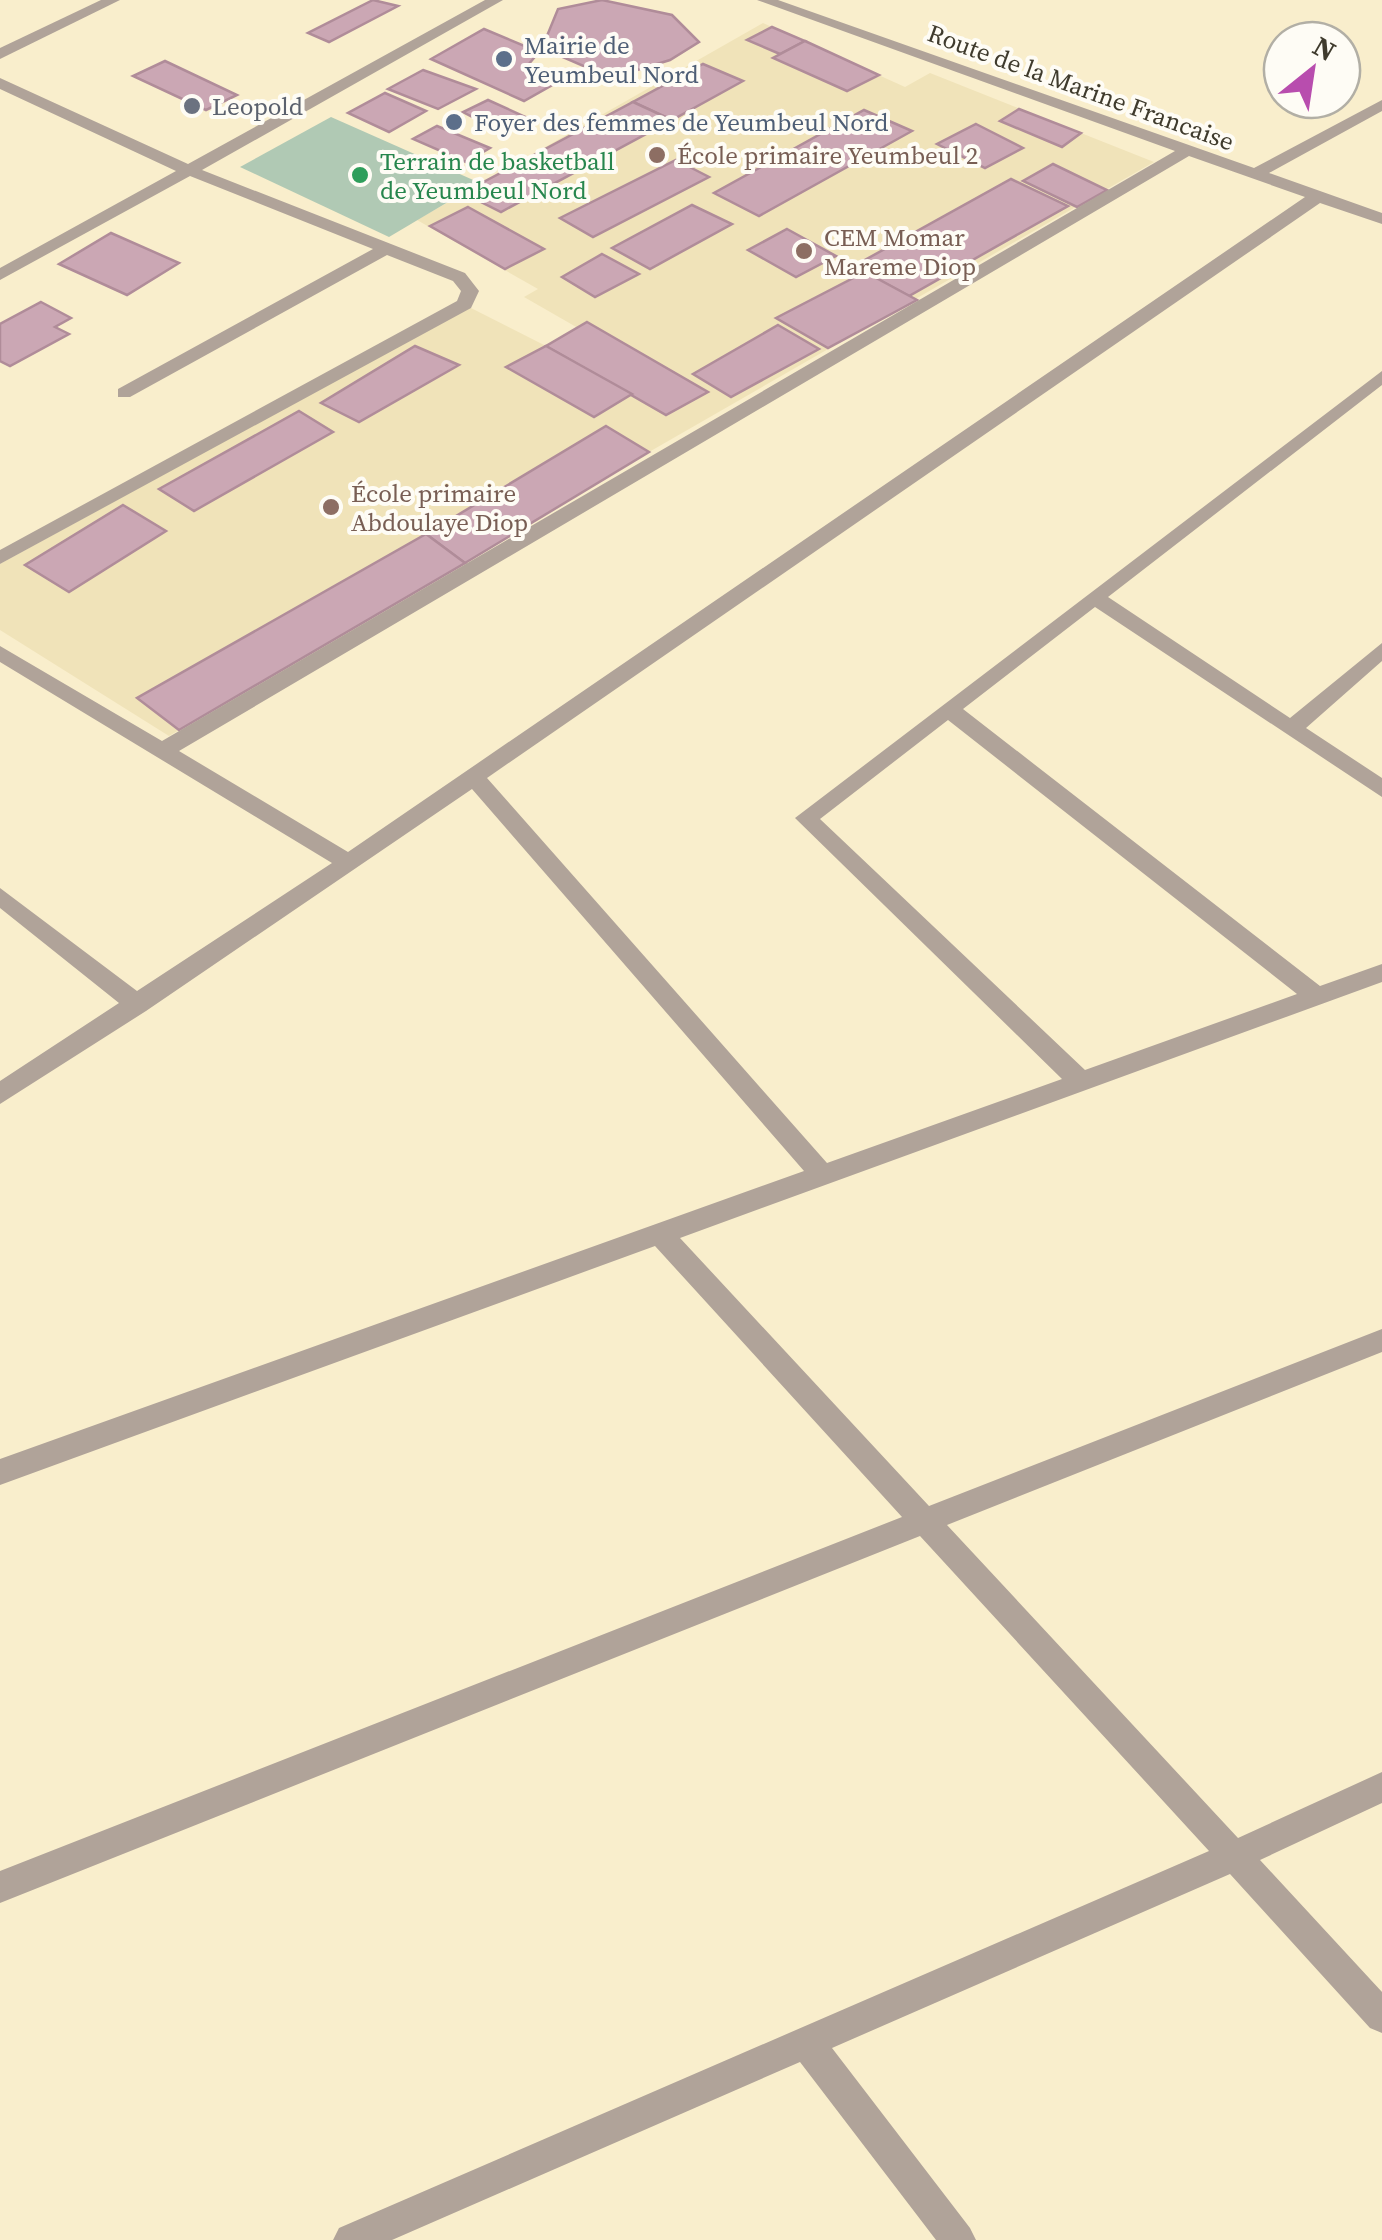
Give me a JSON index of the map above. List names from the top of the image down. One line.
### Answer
{"streets":{"street":["Route de la Marine Francaise"]},"places":["Mairie de Yeumbeul Nord","Leopold","Foyer des femmes de Yeumbeul Nord","École primaire Yeumbeul 2","Terrain de basketball de Yeumbeul Nord","CEM Momar Mareme Diop","École primaire Abdoulaye Diop"],"north":"top right"}
